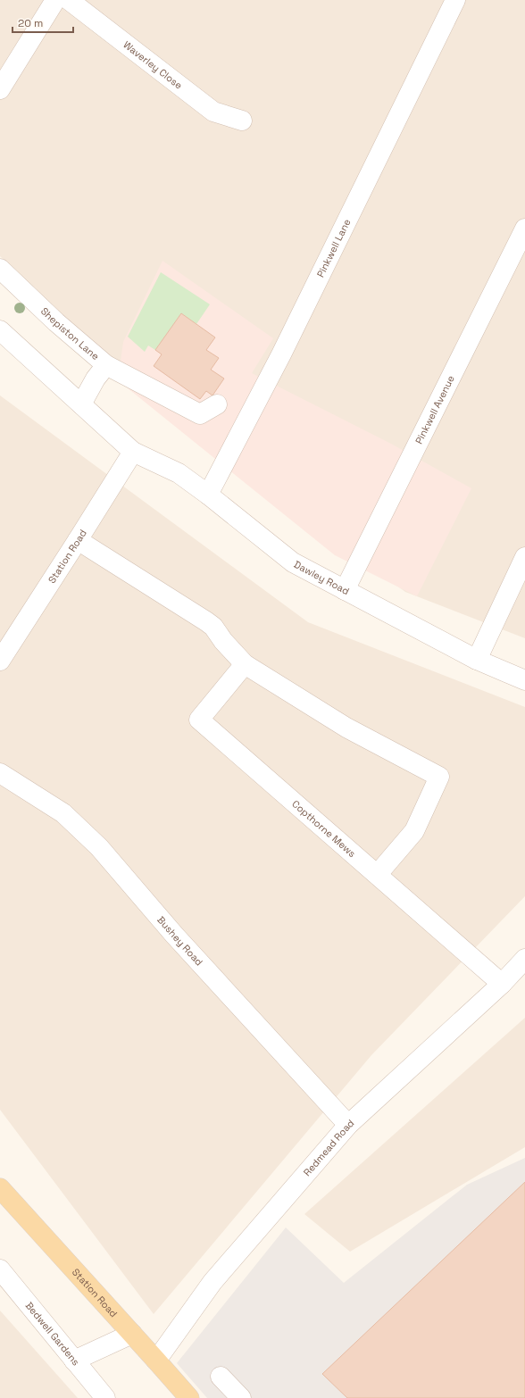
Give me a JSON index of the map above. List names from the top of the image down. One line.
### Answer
{"streets":{"main road":["Station Road"],"street":["Waverley Close","Pinkwell Lane","Shepiston Lane","Pinkwell Avenue","Dawley Road","Copthorne Mews","Bushey Road","Redmead Road","Bedwell Gardens"]},"crossings":[["Pinkwell Lane","Dawley Road"],["Pinkwell Avenue","Dawley Road"],["Station Road","Dawley Road"],["Station Road","Redmead Road"],["Copthorne Mews","Redmead Road"],["Bushey Road","Redmead Road"]],"scale_bar":"20 m"}
